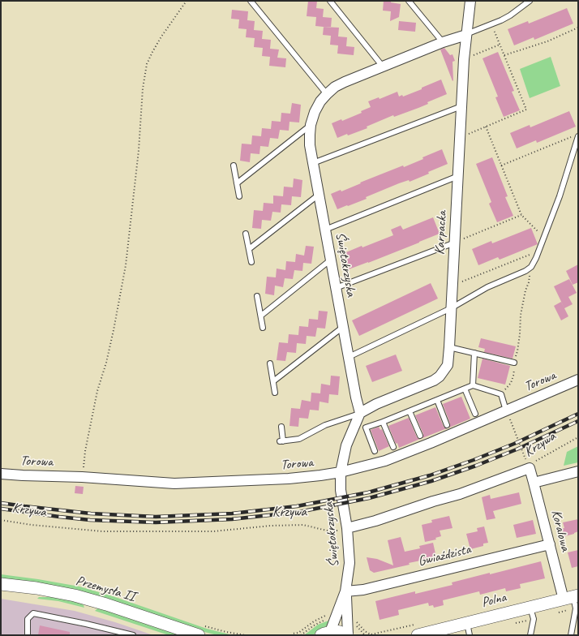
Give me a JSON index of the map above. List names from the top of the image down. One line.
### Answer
{"streets":{"street":["Karpacka","Świętokrzyska","Torowa","Krzywa","Koralowa","Gwiaździsta","Przemysła II","Polna"]},"crossings":[["Karpacka","Świętokrzyska"],["Świętokrzyska","Torowa"],["Świętokrzyska","Krzywa"],["Świętokrzyska","Gwiaździsta"],["Krzywa","Koralowa"],["Koralowa","Gwiaździsta"],["Koralowa","Polna"]]}
